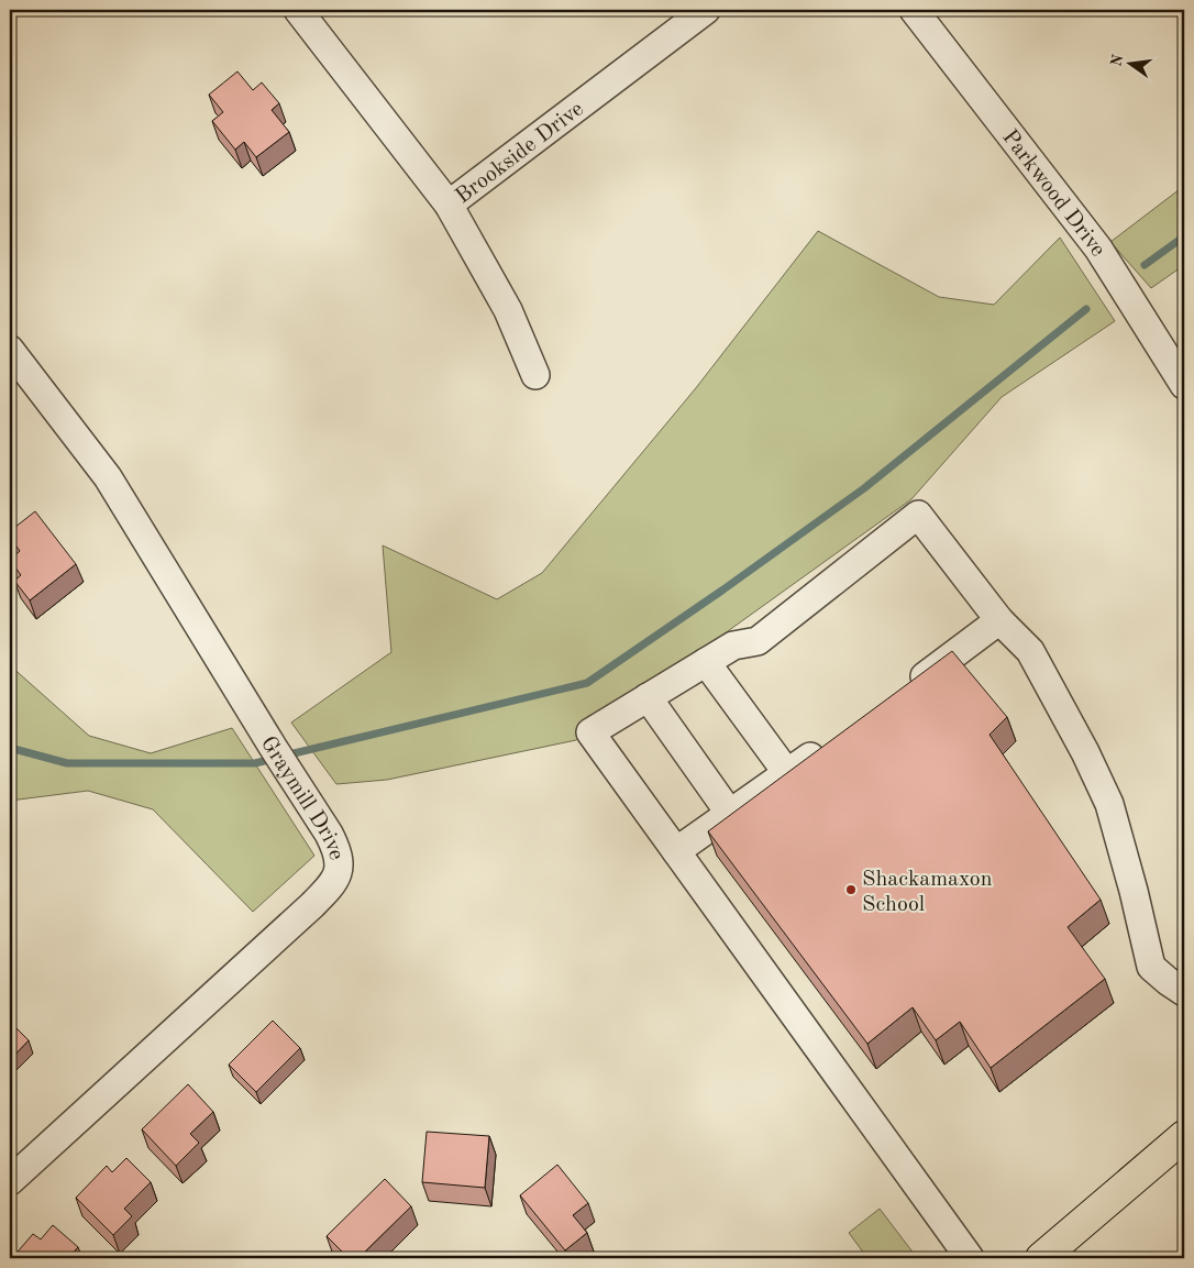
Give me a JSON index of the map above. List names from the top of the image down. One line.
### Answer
{"streets":{"street":["Brookside Drive","Parkwood Drive","Graymill Drive"]},"places":["Shackamaxon School"],"north":"left"}
